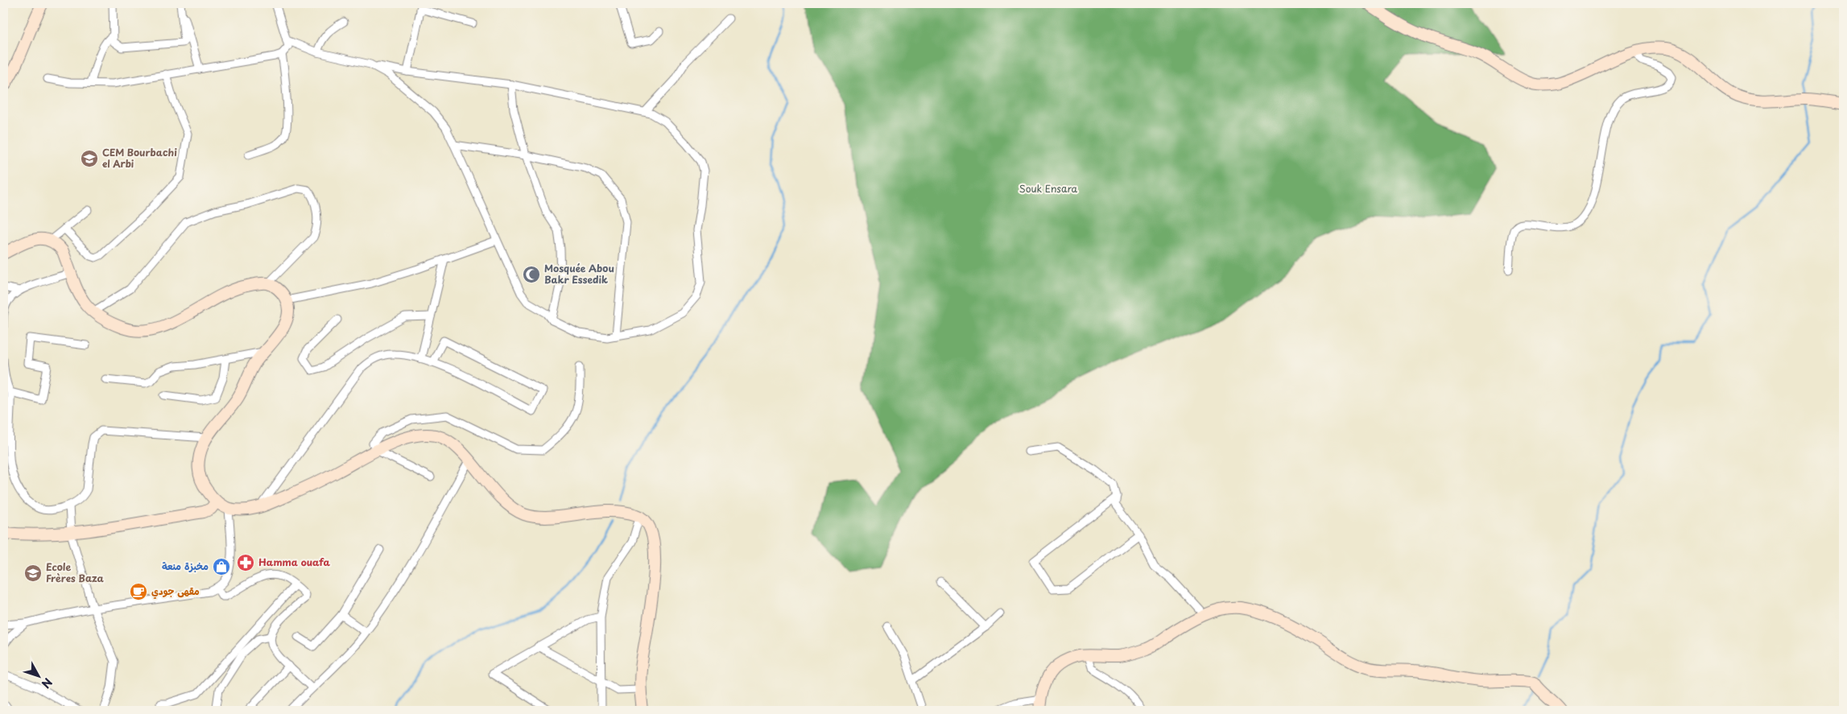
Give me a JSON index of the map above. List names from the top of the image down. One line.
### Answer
{"parks":["Souk Ensara"],"places":{"school or university":["CEM Bourbachi el Arbi","Ecole Frères Baza"],"mosque":["Mosquée Abou Bakr Essedik"],"pharmacy":["Hamma ouafa"],"shop":["مخبزة منعة"],"cafe":["مقهى جودي"]},"north":"bottom right"}
